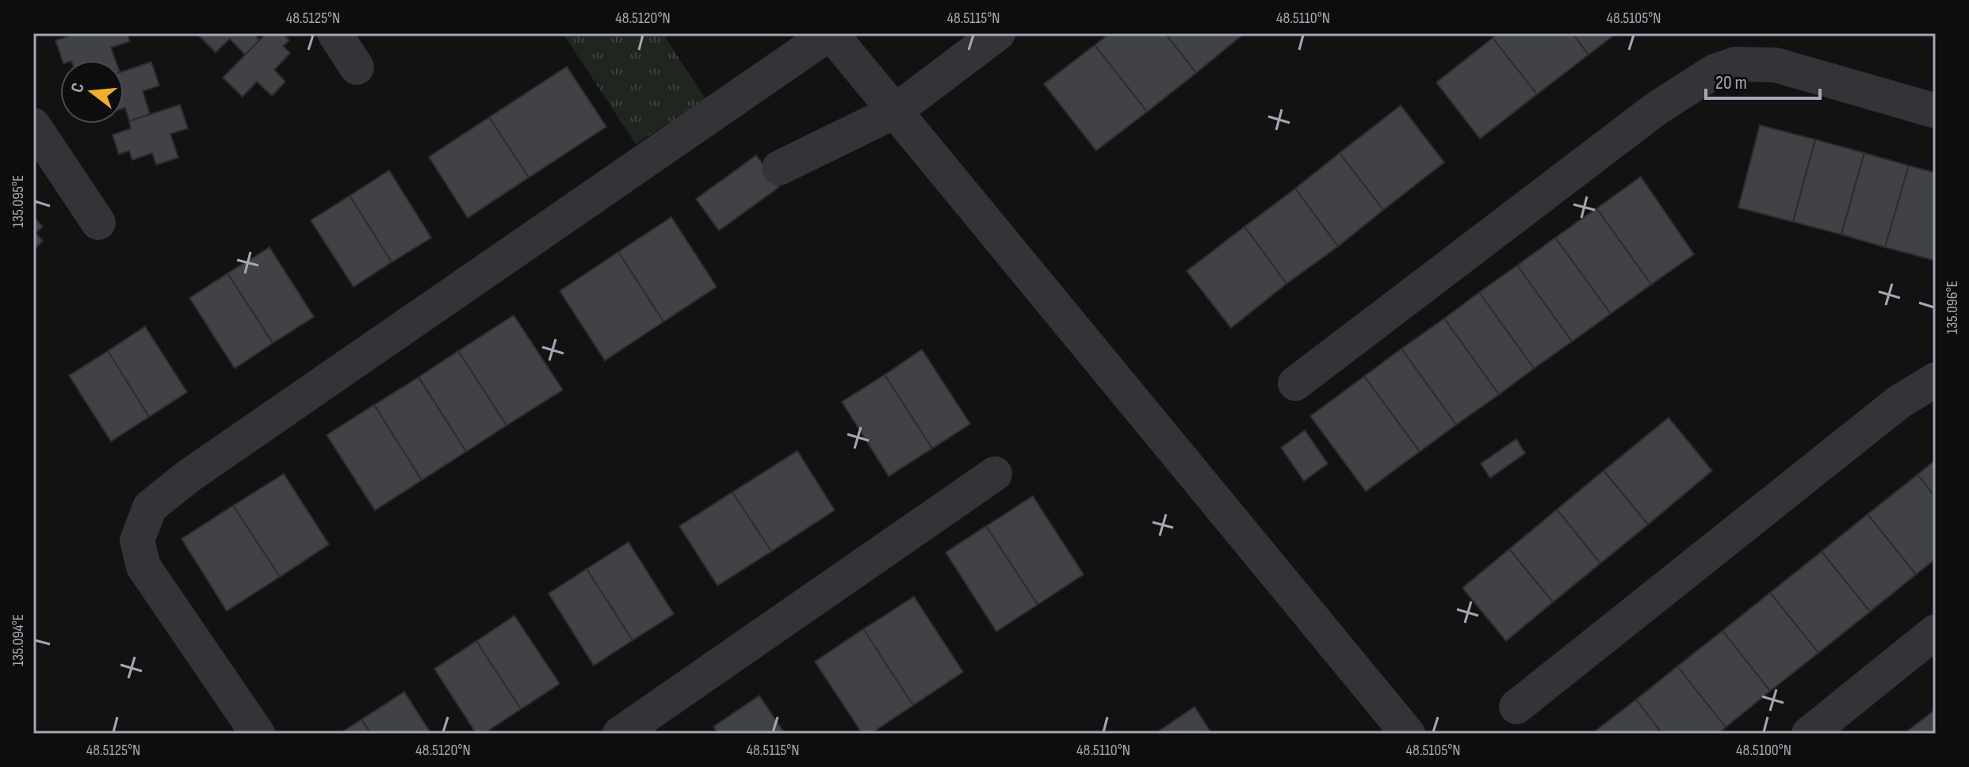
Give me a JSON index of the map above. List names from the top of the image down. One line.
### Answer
{"scale_bar":"20 m","north":"left","coordinates":["48.5125°N","48.5120°N","48.5115°N","48.5110°N","48.5105°N","135.095°E","135.096°E","135.094°E","48.5100°N"]}
